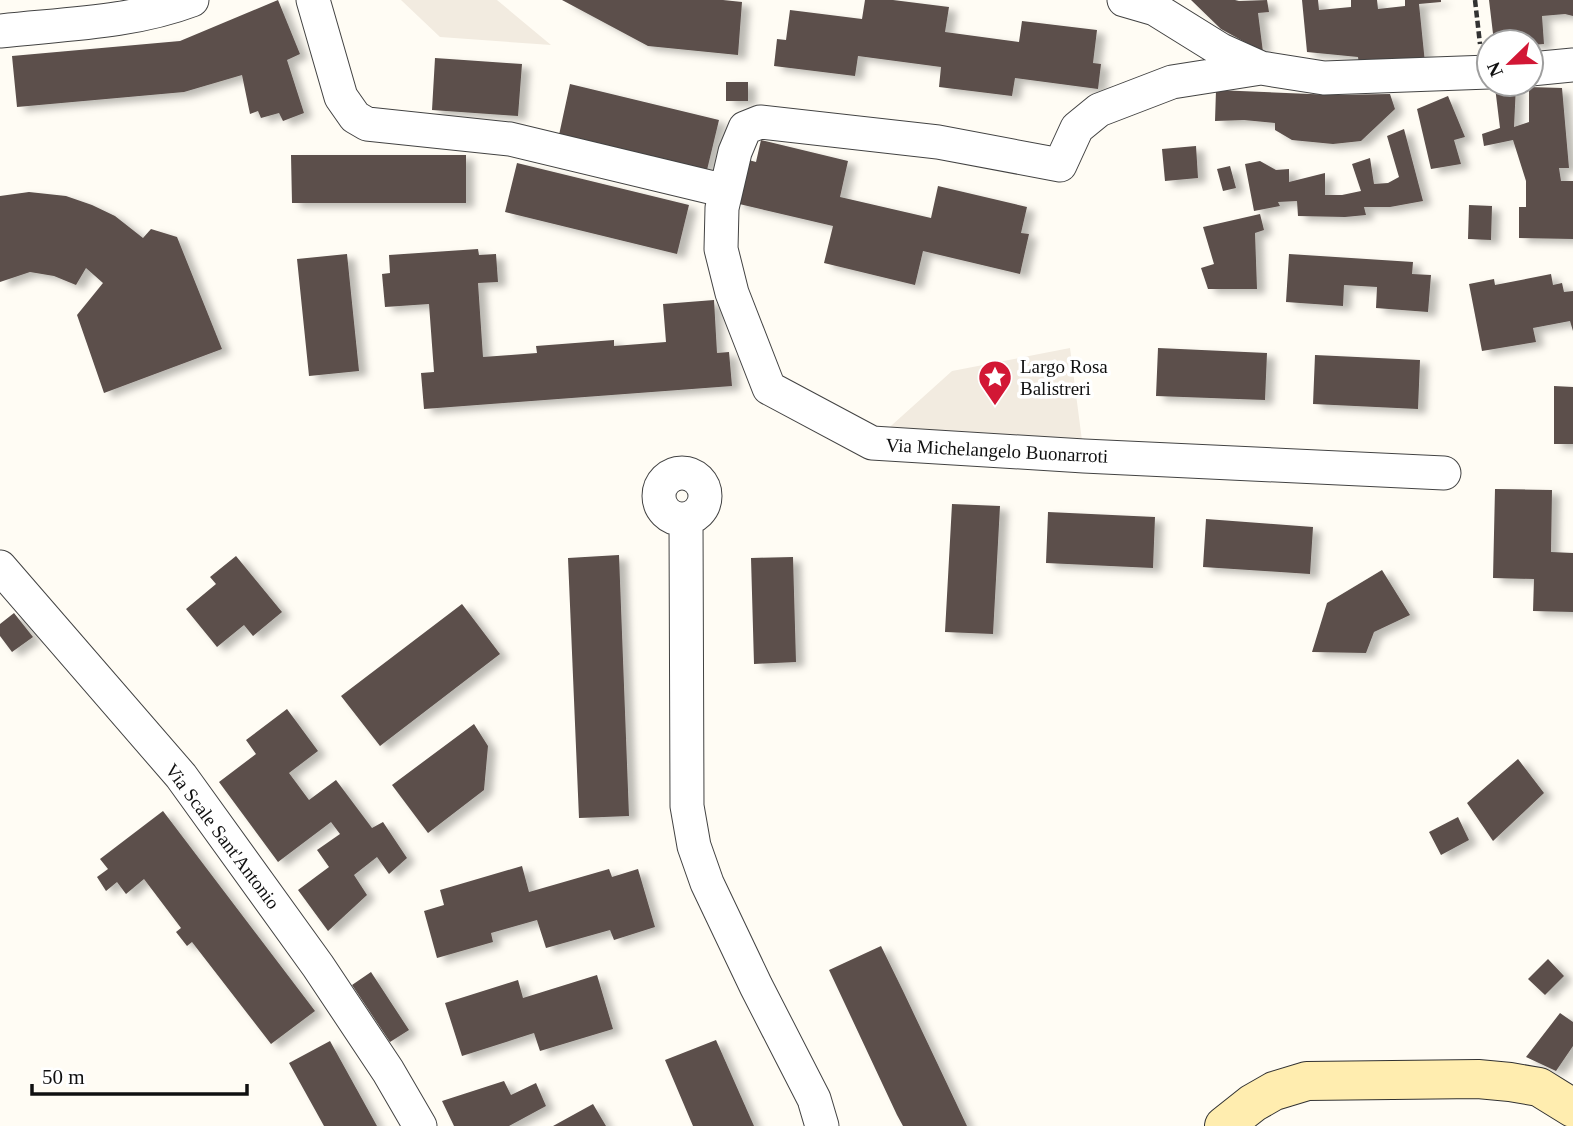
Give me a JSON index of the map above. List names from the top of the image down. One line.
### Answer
{"streets":{"street":["Via Michelangelo Buonarroti","Via Scale Sant'Antonio"]},"places":{"place":["Largo Rosa Balistreri"]},"scale_bar":"50 m","north":"bottom left"}
